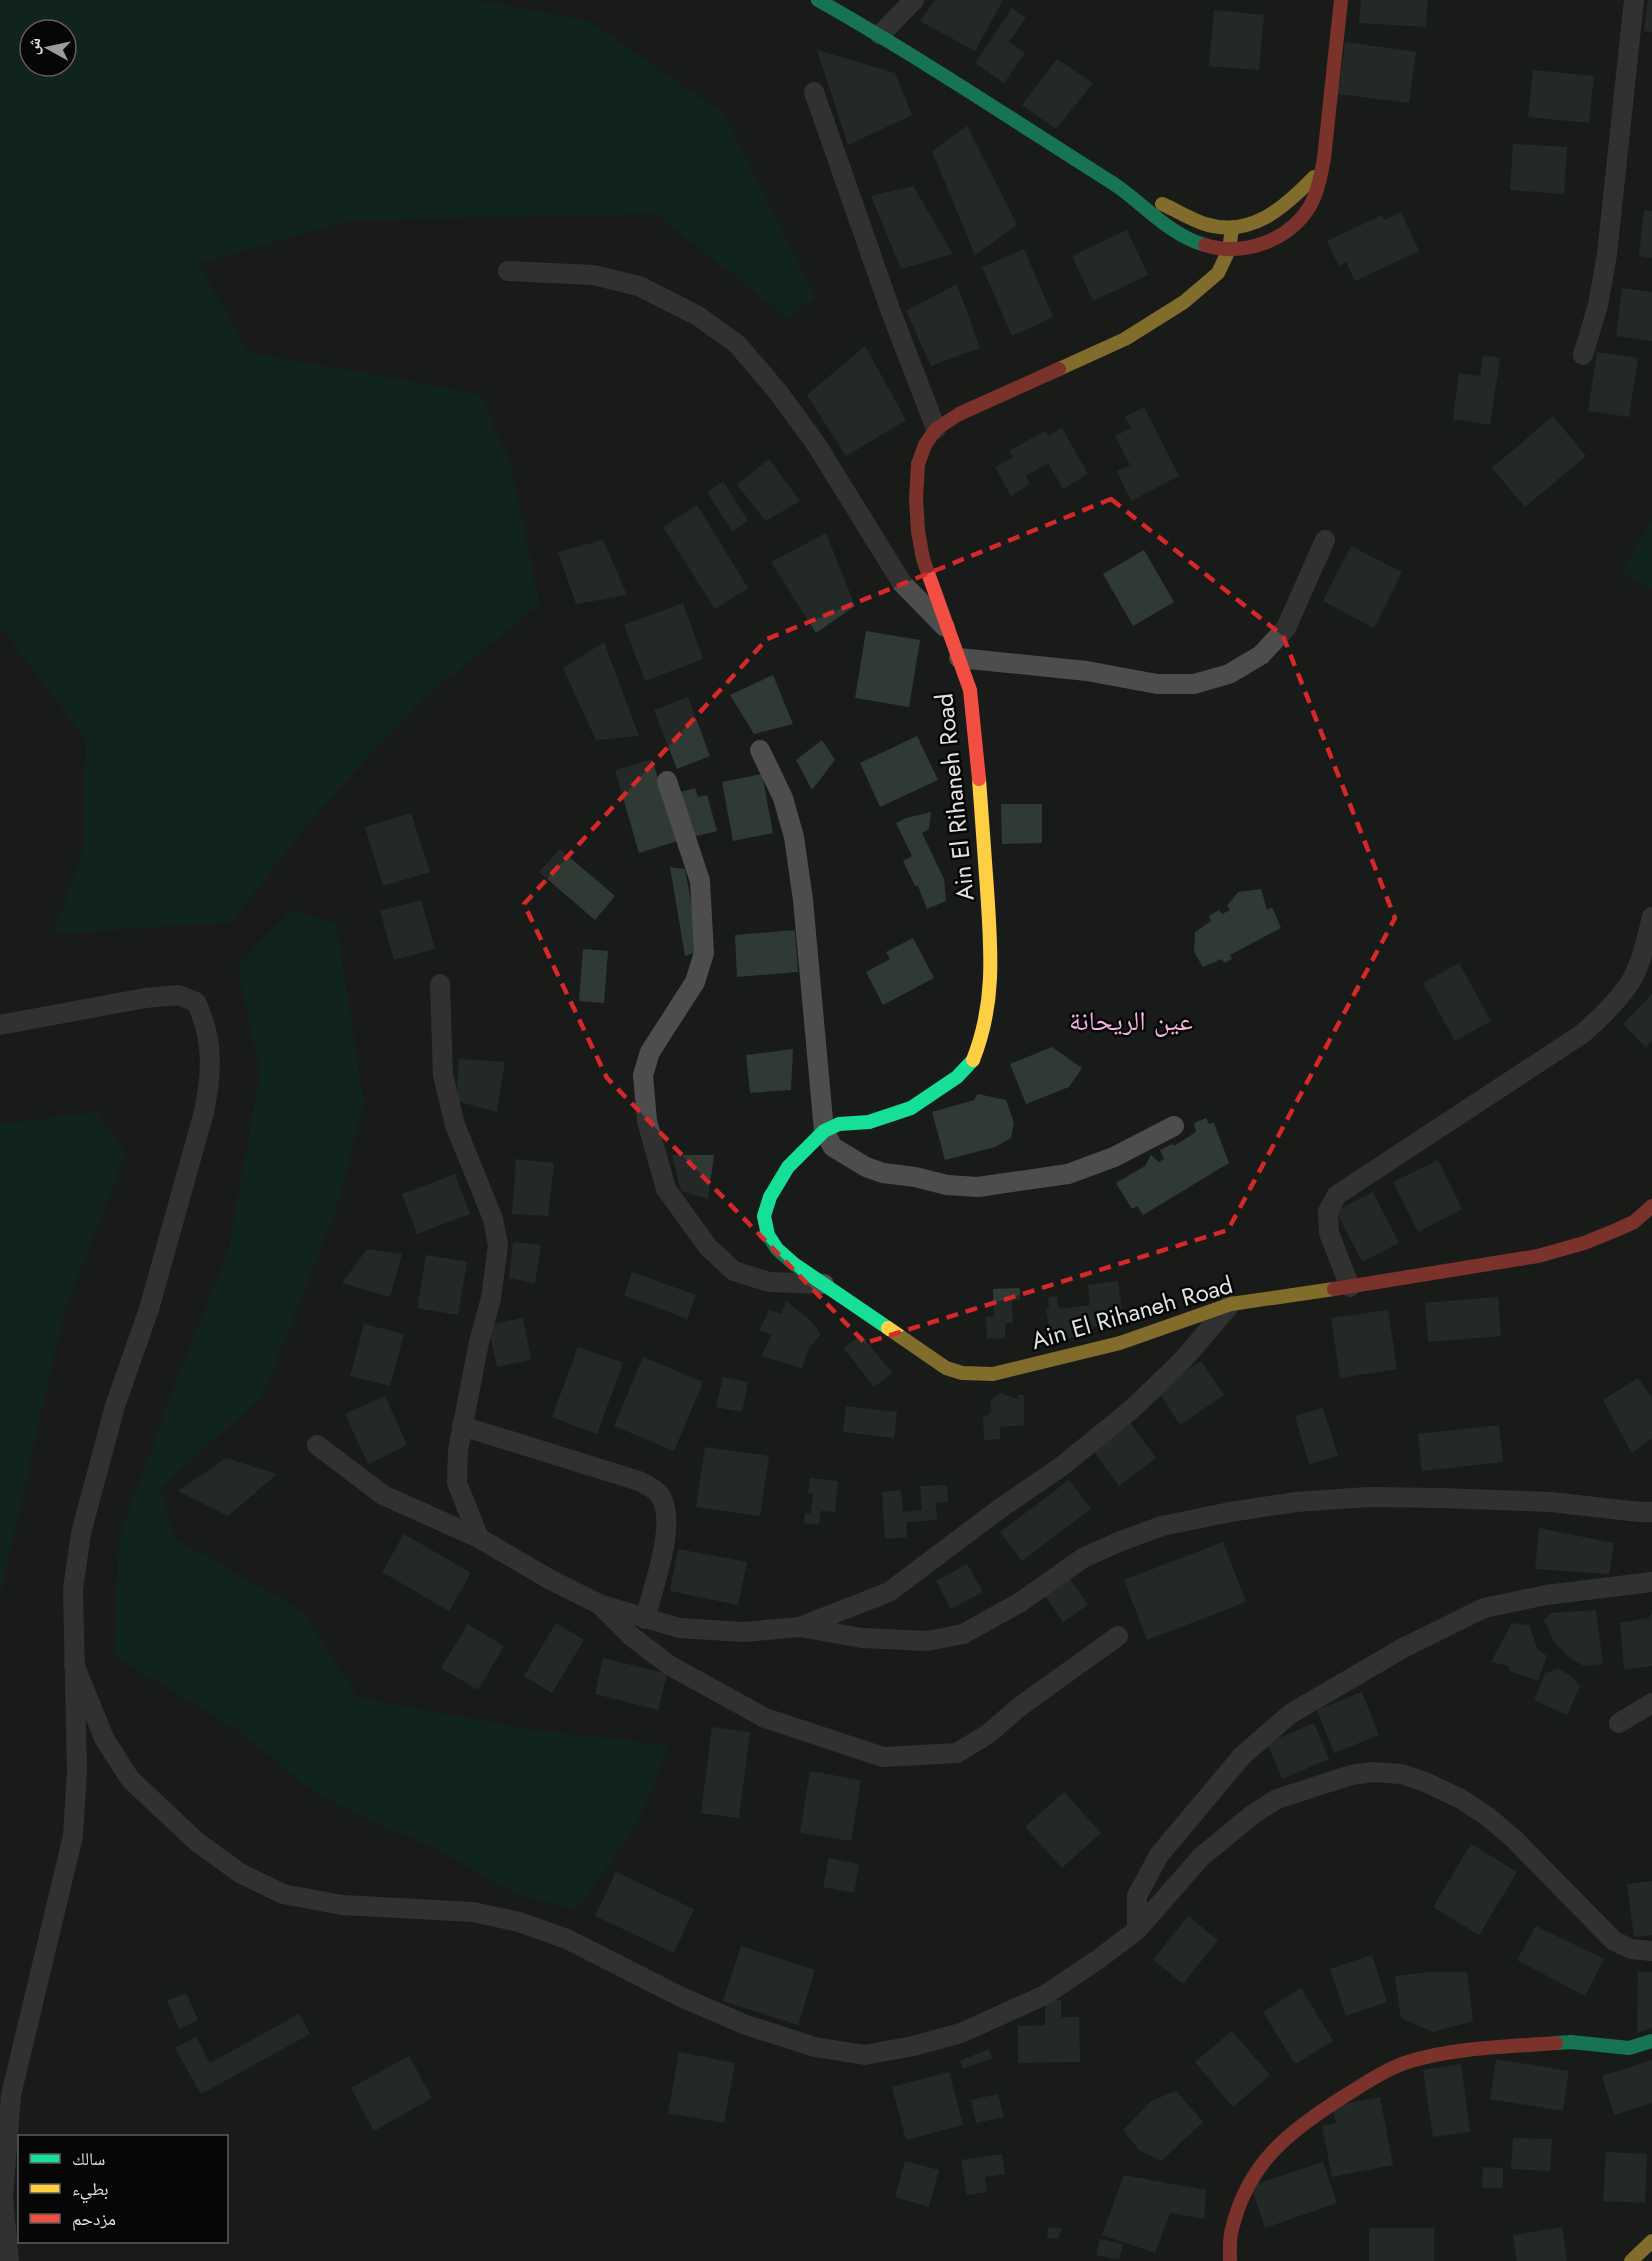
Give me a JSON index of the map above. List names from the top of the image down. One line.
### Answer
{"streets":{"street":["Ain El Rihaneh Road"]},"districts":["عين الريحانة"],"legend":["سالك","بطيء","مزدحم"],"north":"left"}
